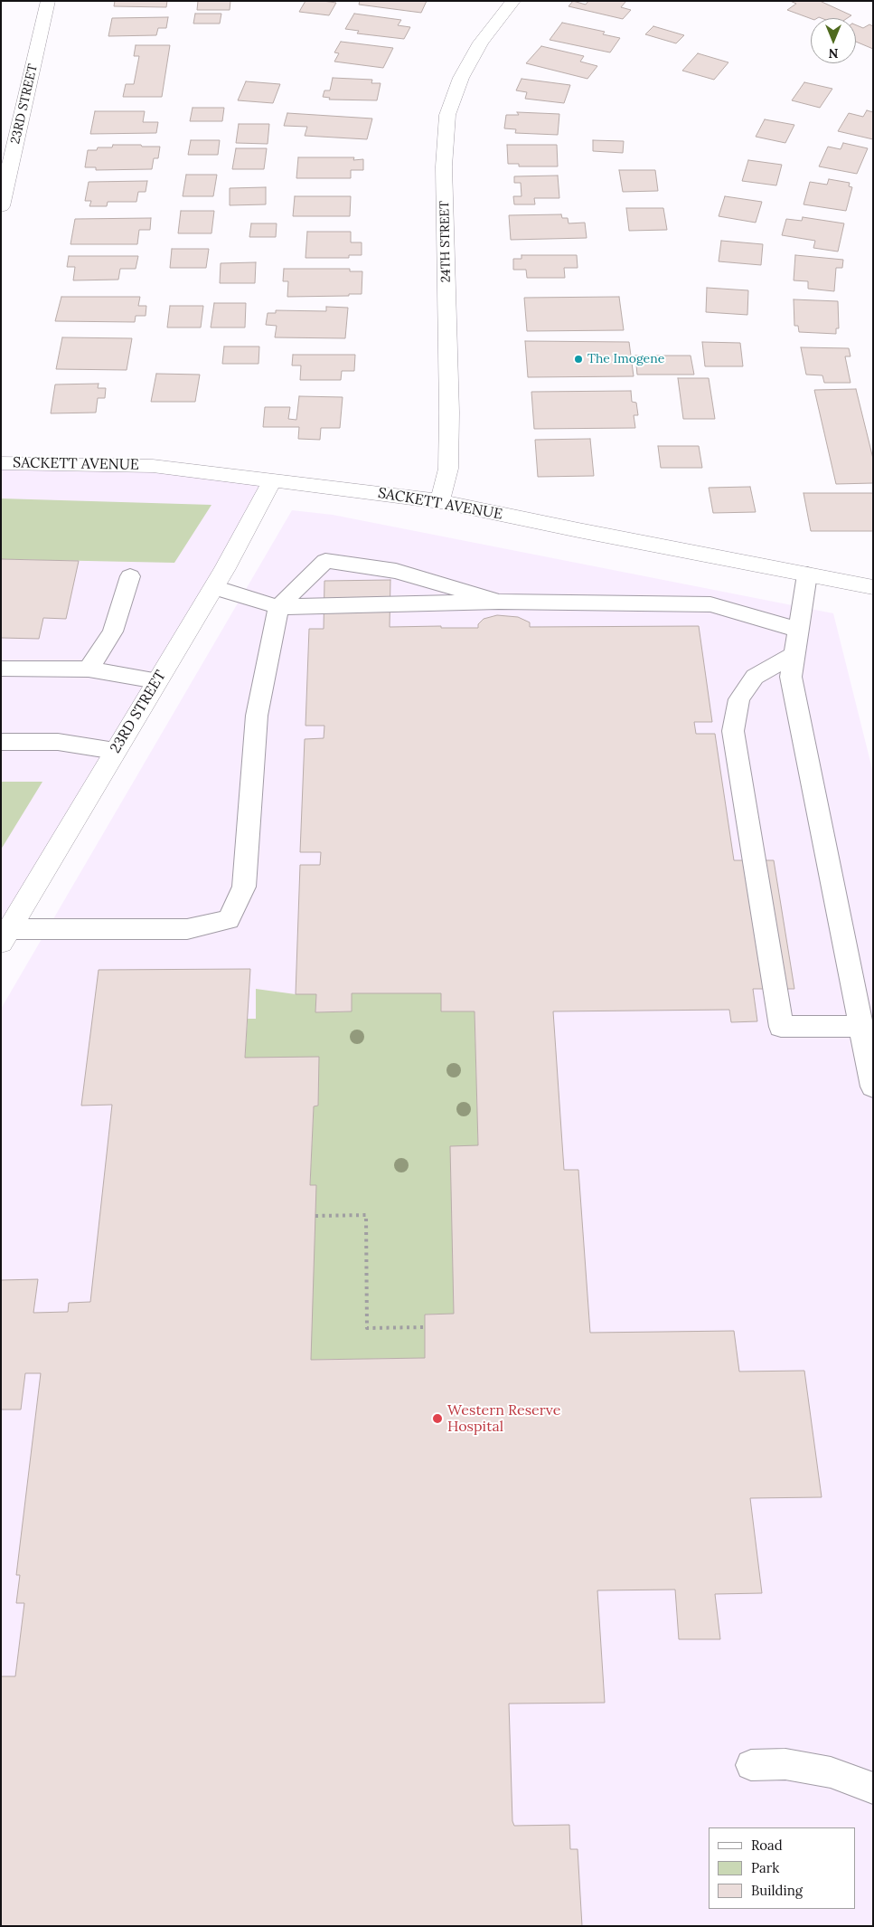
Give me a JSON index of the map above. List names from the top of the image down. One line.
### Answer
{"streets":{"street":["23RD STREET","24TH STREET","SACKETT AVENUE"]},"crossings":[["23RD STREET","SACKETT AVENUE"],["24TH STREET","SACKETT AVENUE"]],"places":["The Imogene","Western Reserve Hospital"],"legend":["Road","Park","Building"],"north":"bottom"}
